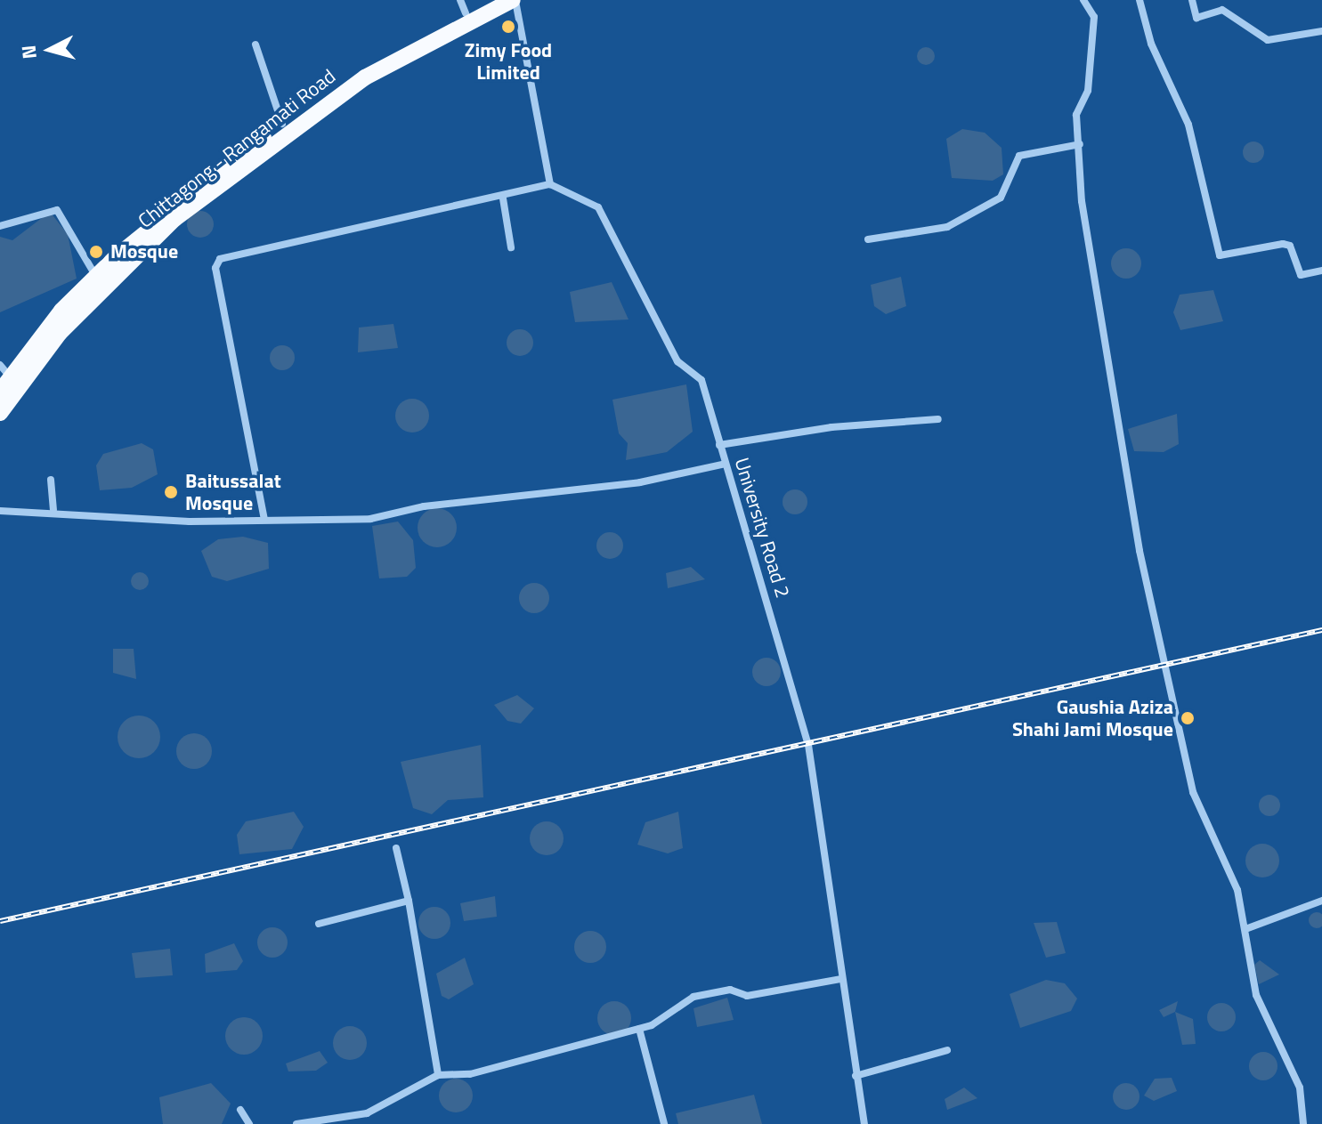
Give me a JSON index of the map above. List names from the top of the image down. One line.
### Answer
{"streets":{"highway":["Chittagong - Rangamati Road"],"street":["University Road 2"]},"places":["Zimy Food Limited","Mosque","Baitussalat Mosque","Gaushia Aziza Shahi Jami Mosque"],"north":"left"}
